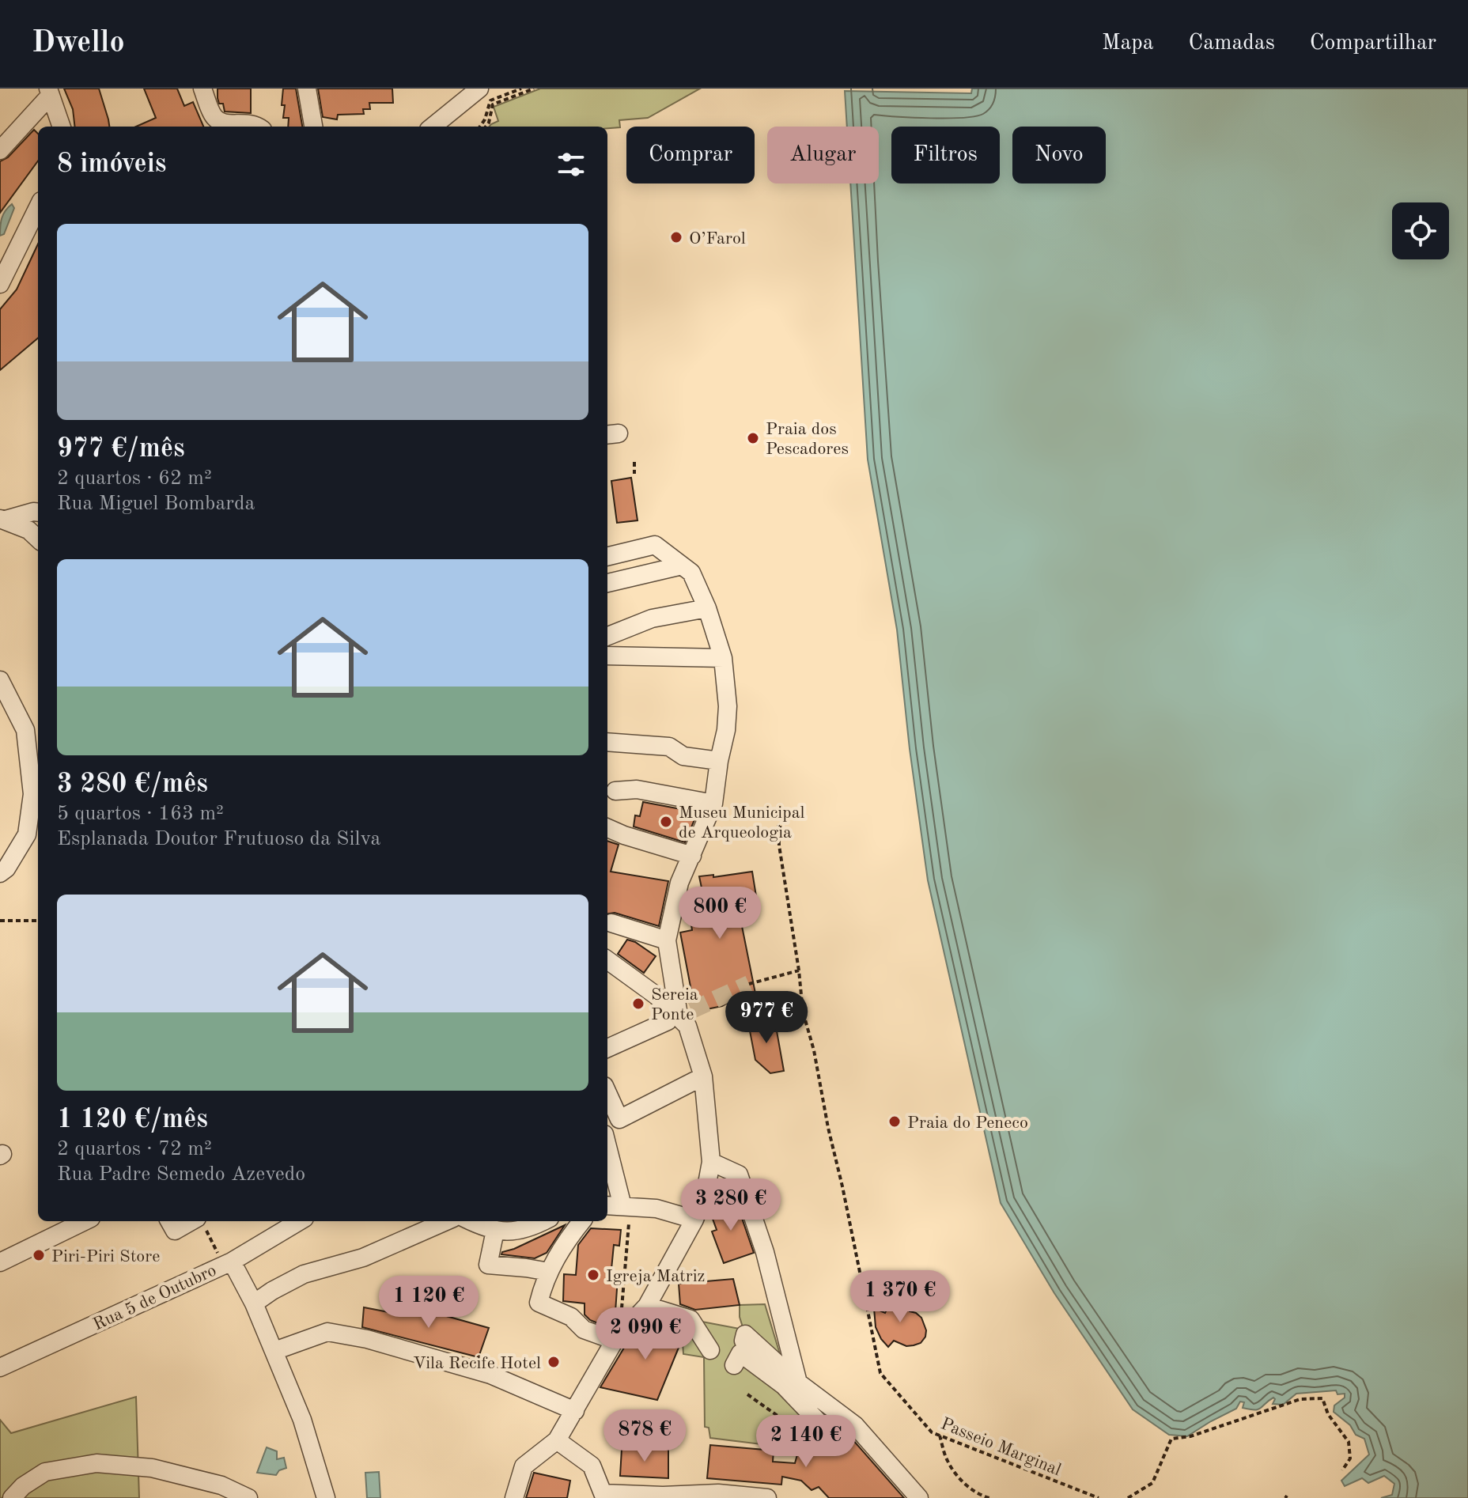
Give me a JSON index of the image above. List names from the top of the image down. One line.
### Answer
{"streets":{"street":["Rua 5 de Outubro"],"path":["Passeio Marginal"]},"places":["O’Farol","Praia dos Pescadores","Museu Municipal de Arqueologia","Sereia Ponte","Praia do Peneco","Piri-Piri Store","Igreja Matriz","Vila Recife Hotel"],"page":{"header":"Dwello","nav":["Mapa","Camadas","Compartilhar"],"chip":["Comprar","Alugar","Filtros","Novo"],"heading":"8 imóveis","list":[{"name":"977 €/mês","note":"2 quartos · 62 m² · Rua Miguel Bombarda"},{"name":"3 280 €/mês","note":"5 quartos · 163 m² · Esplanada Doutor Frutuoso da Silva"},{"name":"1 120 €/mês","note":"2 quartos · 72 m² · Rua Padre Semedo Azevedo"}],"price":["800 €","977 €","3 280 €","1 370 €","1 120 €","2 090 €","878 €","2 140 €"]}}
